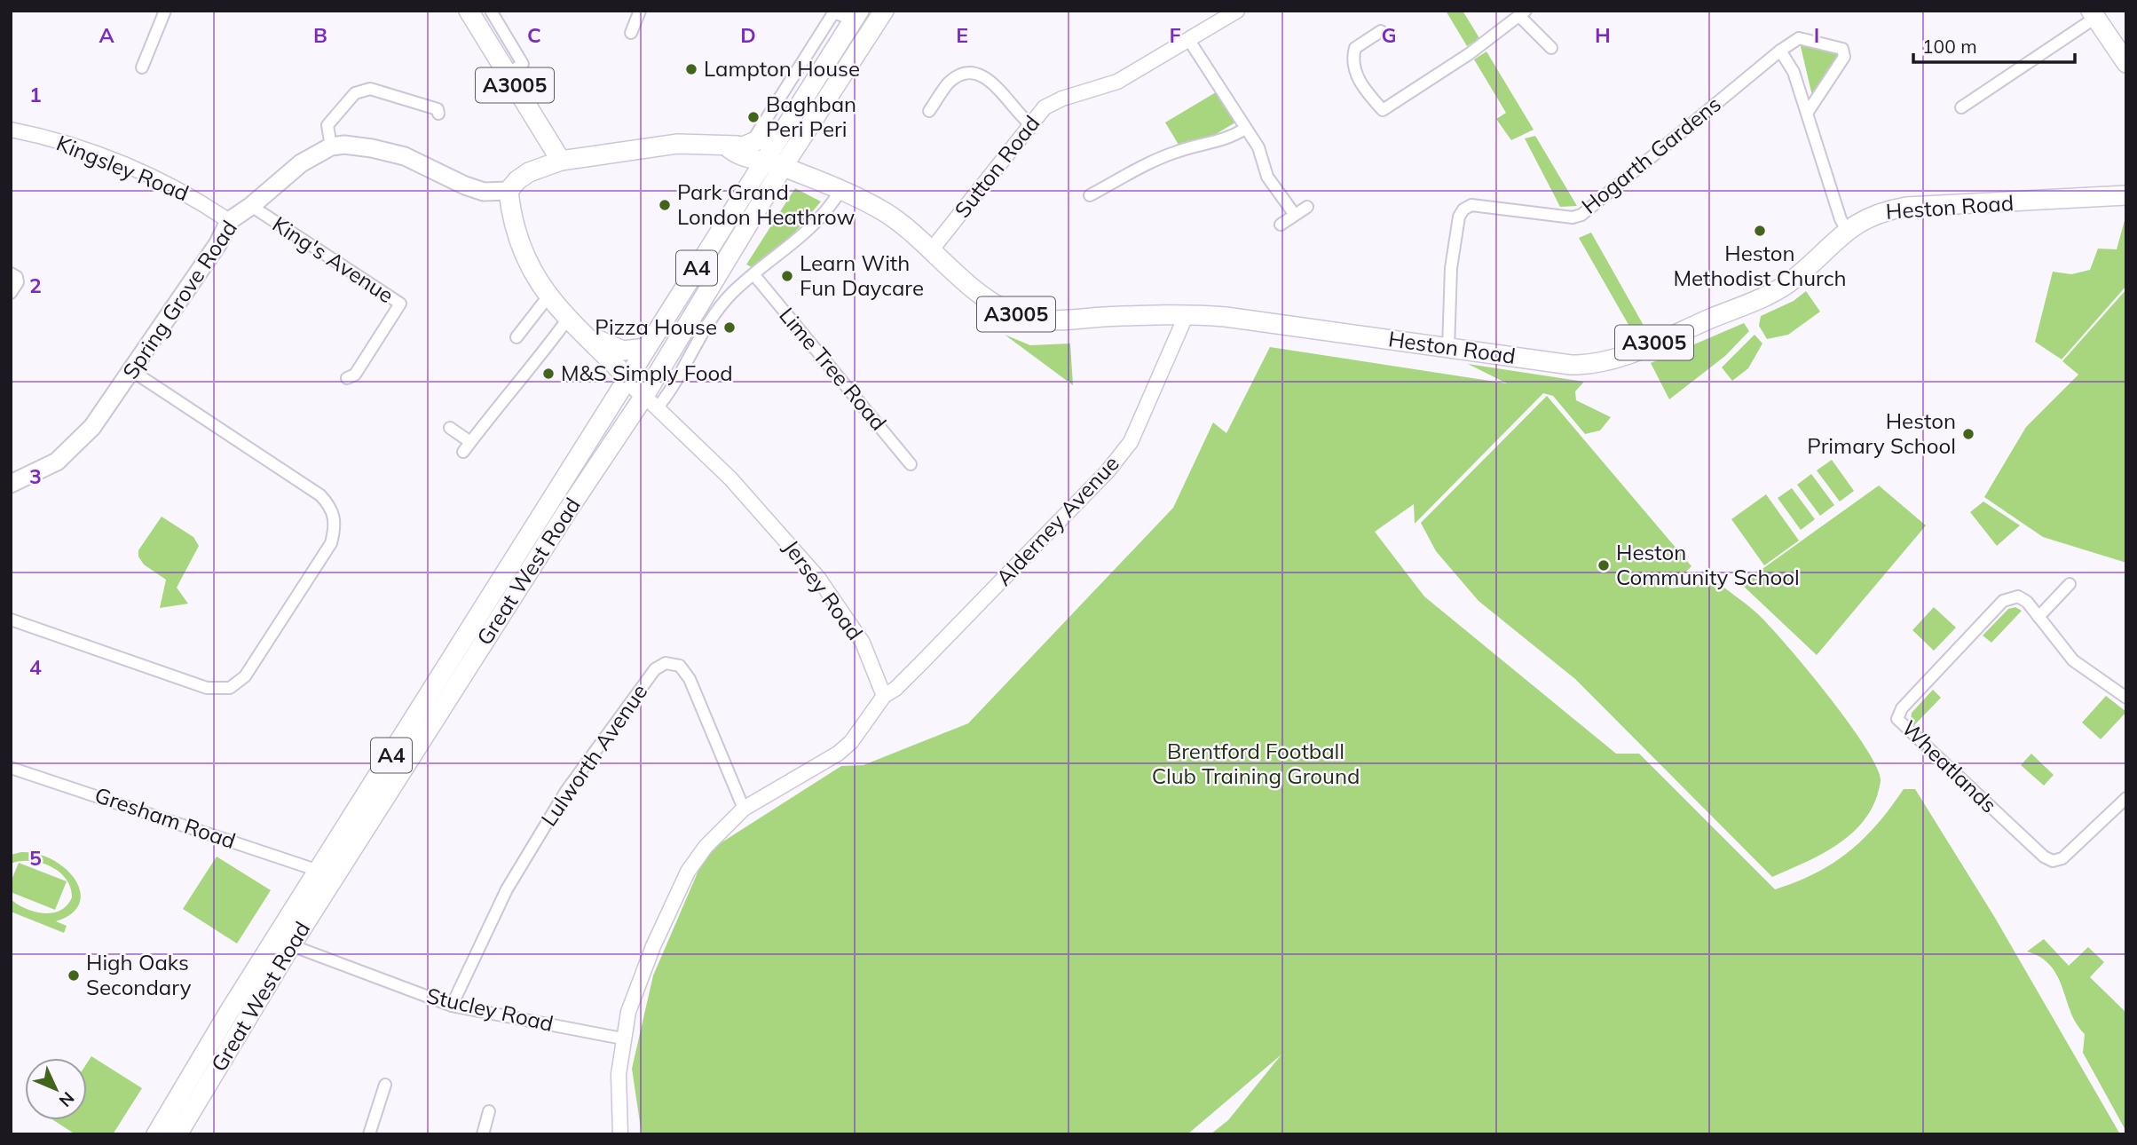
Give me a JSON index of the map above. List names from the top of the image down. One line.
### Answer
{"streets":{"main road":["A3005","Heston Road","A4","Spring Grove Road","Great West Road","Jersey Road"],"street":["Hogarth Gardens","Sutton Road","Kingsley Road","King's Avenue","Lime Tree Road","Alderney Avenue","Lulworth Avenue","Wheatlands","Gresham Road","Stucley Road"]},"crossings":[["A3005","Heston Road"],["A3005","Great West Road"],["A3005","Jersey Road"],["Hogarth Gardens","Heston Road"],["Sutton Road","Heston Road"],["Kingsley Road","Spring Grove Road"],["Heston Road","Alderney Avenue"],["Heston Road","Great West Road"],["King's Avenue","Spring Grove Road"],["Alderney Avenue","Jersey Road"],["Great West Road","Jersey Road"],["Great West Road","Gresham Road"],["Great West Road","Stucley Road"],["Lulworth Avenue","Stucley Road"]],"parks":["Brentford Football Club Training Ground"],"places":["Lampton House","Baghban Peri Peri","Park Grand London Heathrow","Heston Methodist Church","Learn With Fun Daycare","Pizza House","M&S Simply Food","Heston Primary School","Heston Community School","High Oaks Secondary"],"scale_bar":"100 m","north":"bottom right","grid":{"columns":["A","B","C","D","E","F","G","H","I"],"rows":["1","2","3","4","5"]}}
